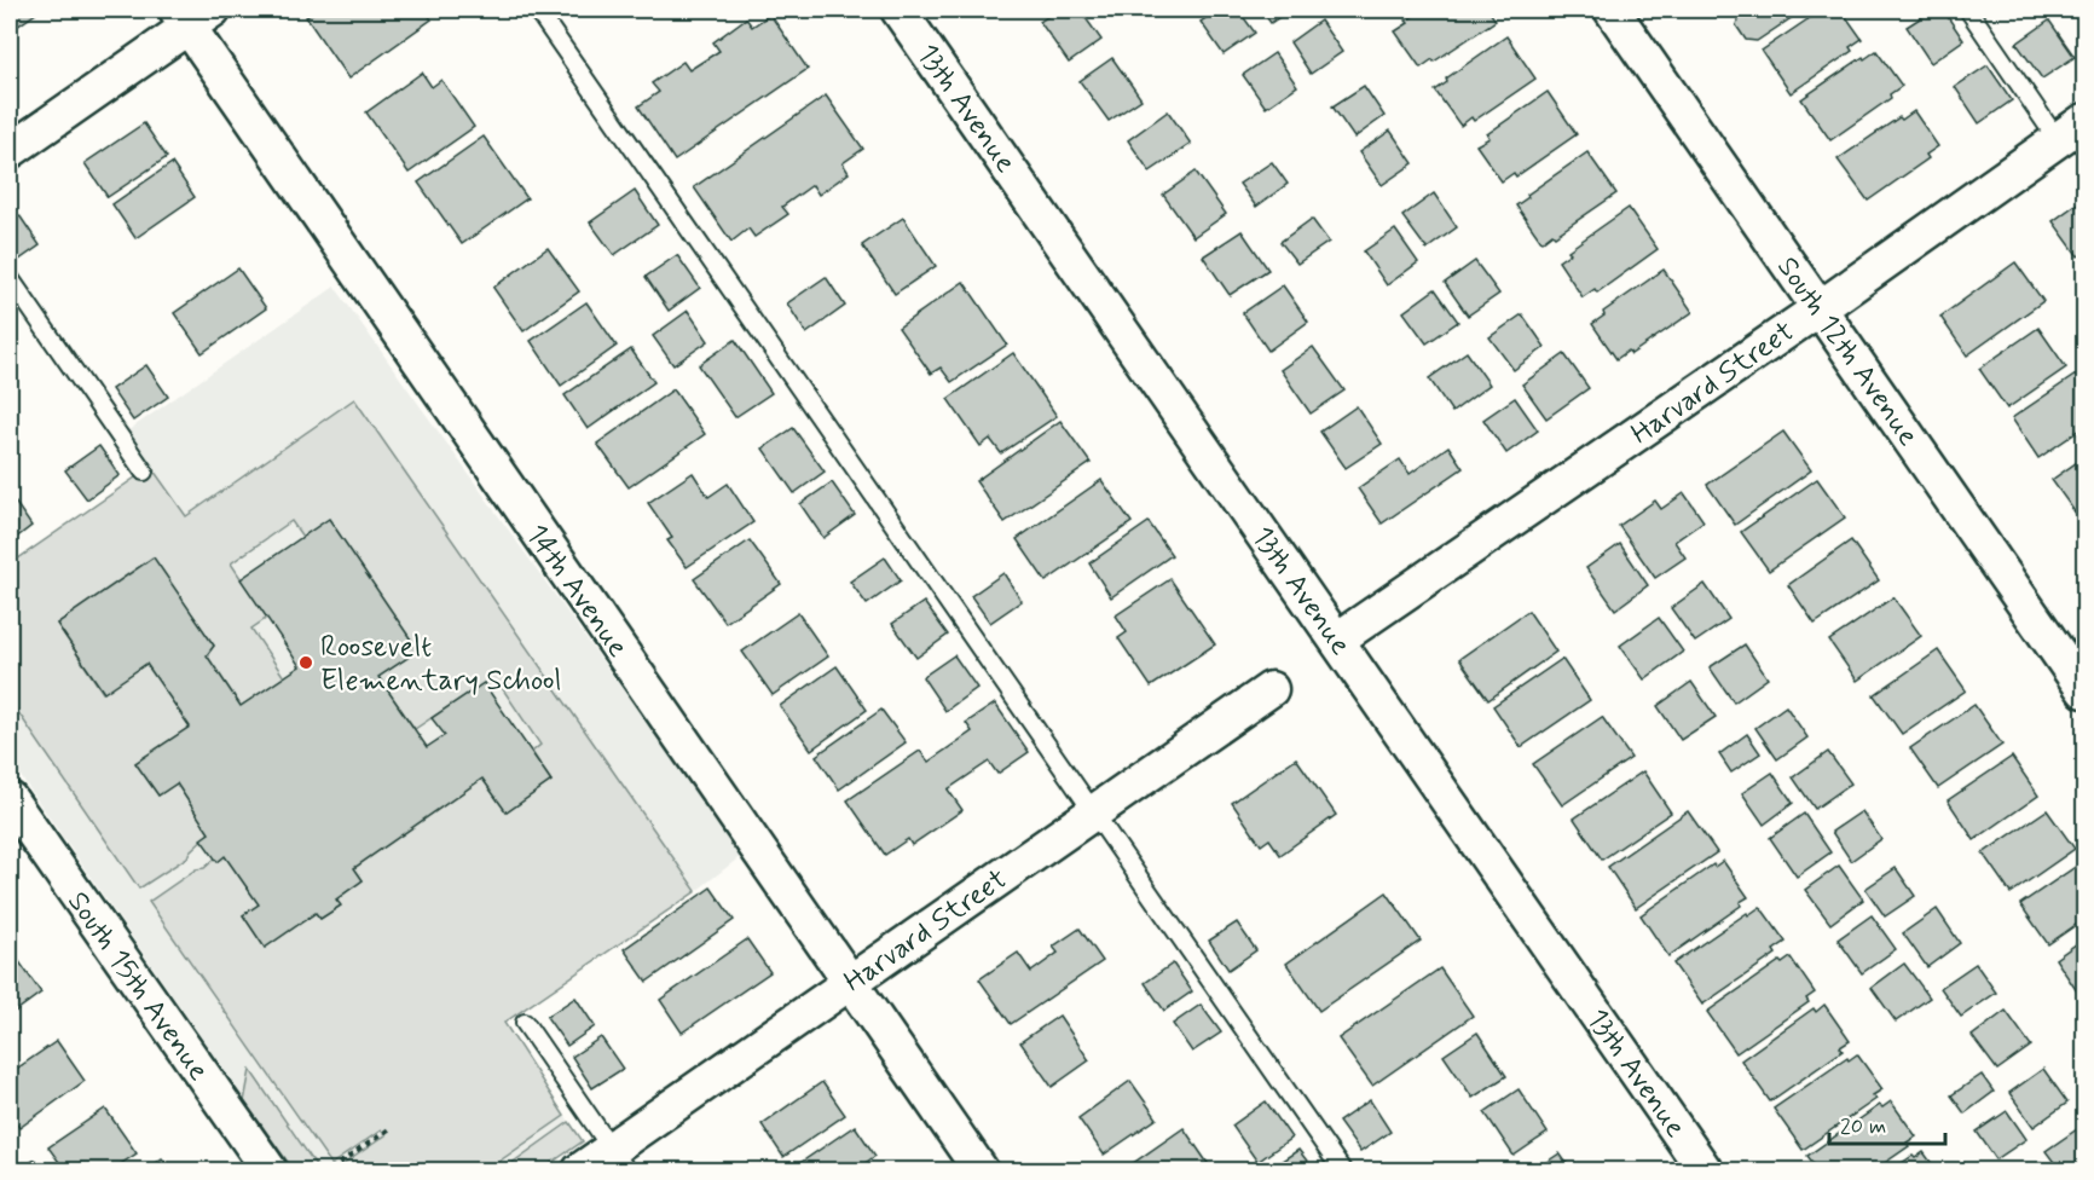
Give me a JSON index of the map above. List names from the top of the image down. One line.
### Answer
{"streets":{"street":["13th Avenue","South 12th Avenue","Harvard Street","14th Avenue","South 15th Avenue"]},"crossings":[["13th Avenue","Harvard Street"],["South 12th Avenue","Harvard Street"],["Harvard Street","14th Avenue"]],"places":["Roosevelt Elementary School"],"scale_bar":"20 m"}
